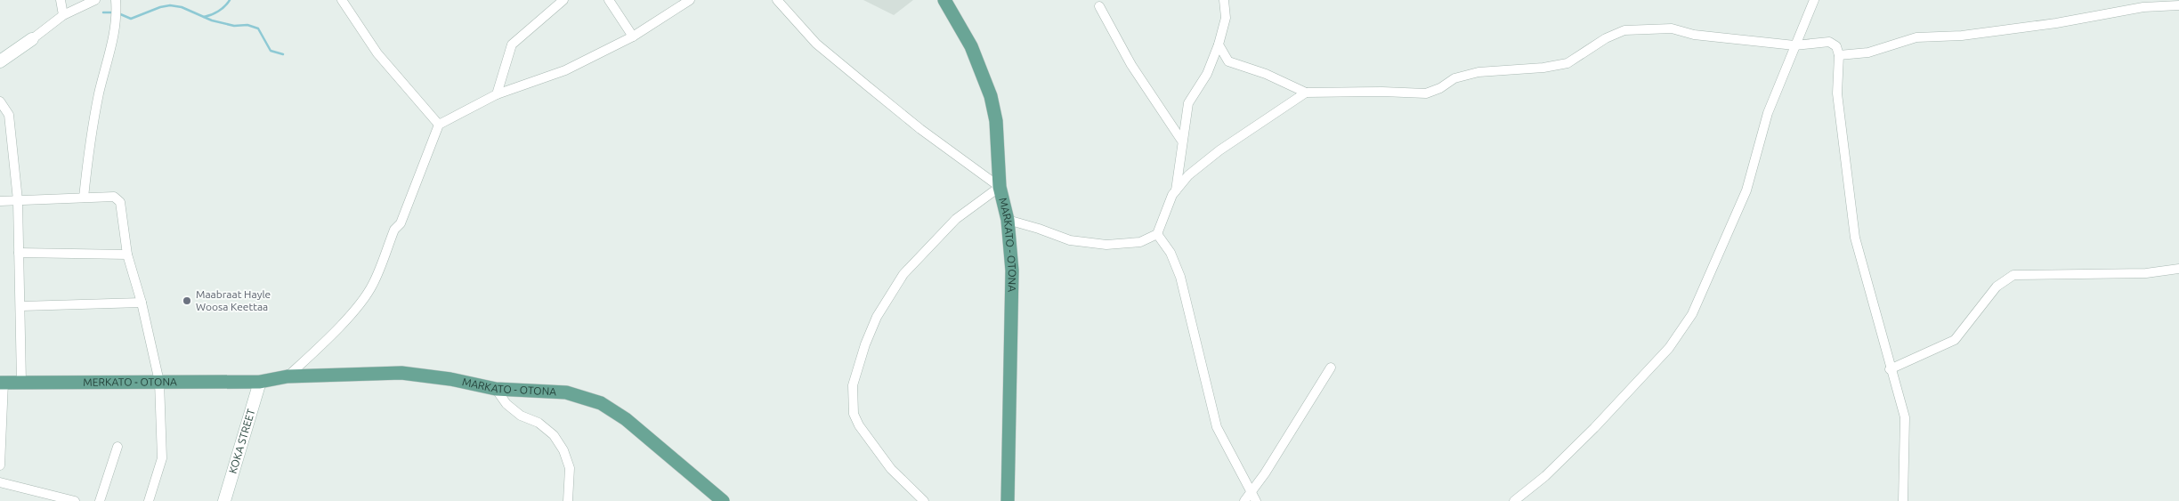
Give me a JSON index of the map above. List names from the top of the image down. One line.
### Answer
{"streets":{"main road":["MARKATO - OTONA","MERKATO - OTONA","KOKA STREET"]},"crossings":[["MARKATO - OTONA","MERKATO - OTONA"],["MARKATO - OTONA","KOKA STREET"],["MERKATO - OTONA","KOKA STREET"]],"places":["Maabraat Hayle Woosa Keettaa"]}
